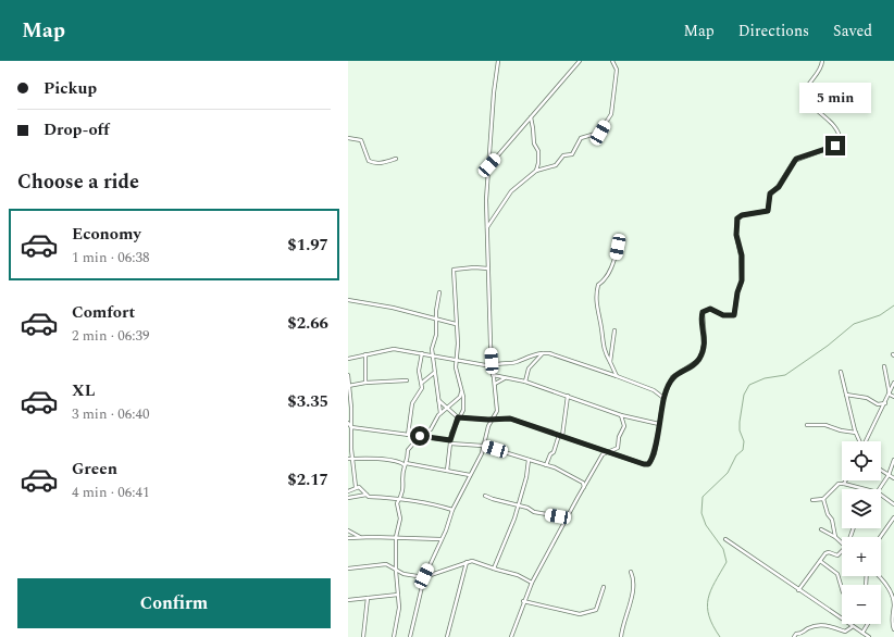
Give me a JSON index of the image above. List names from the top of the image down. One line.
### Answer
{"page":{"header":"Map","nav":["Map","Directions","Saved"],"banner":["Pickup","Drop-off"],"bubble":"5 min","heading":"Choose a ride","list":[{"name":"Economy","note":"1 min · 06:38","value":"$1.97"},{"name":"Comfort","note":"2 min · 06:39","value":"$2.66"},{"name":"XL","note":"3 min · 06:40","value":"$3.35"},{"name":"Green","note":"4 min · 06:41","value":"$2.17"}],"map_buttons":["+","−"],"buttons":"Confirm"}}
